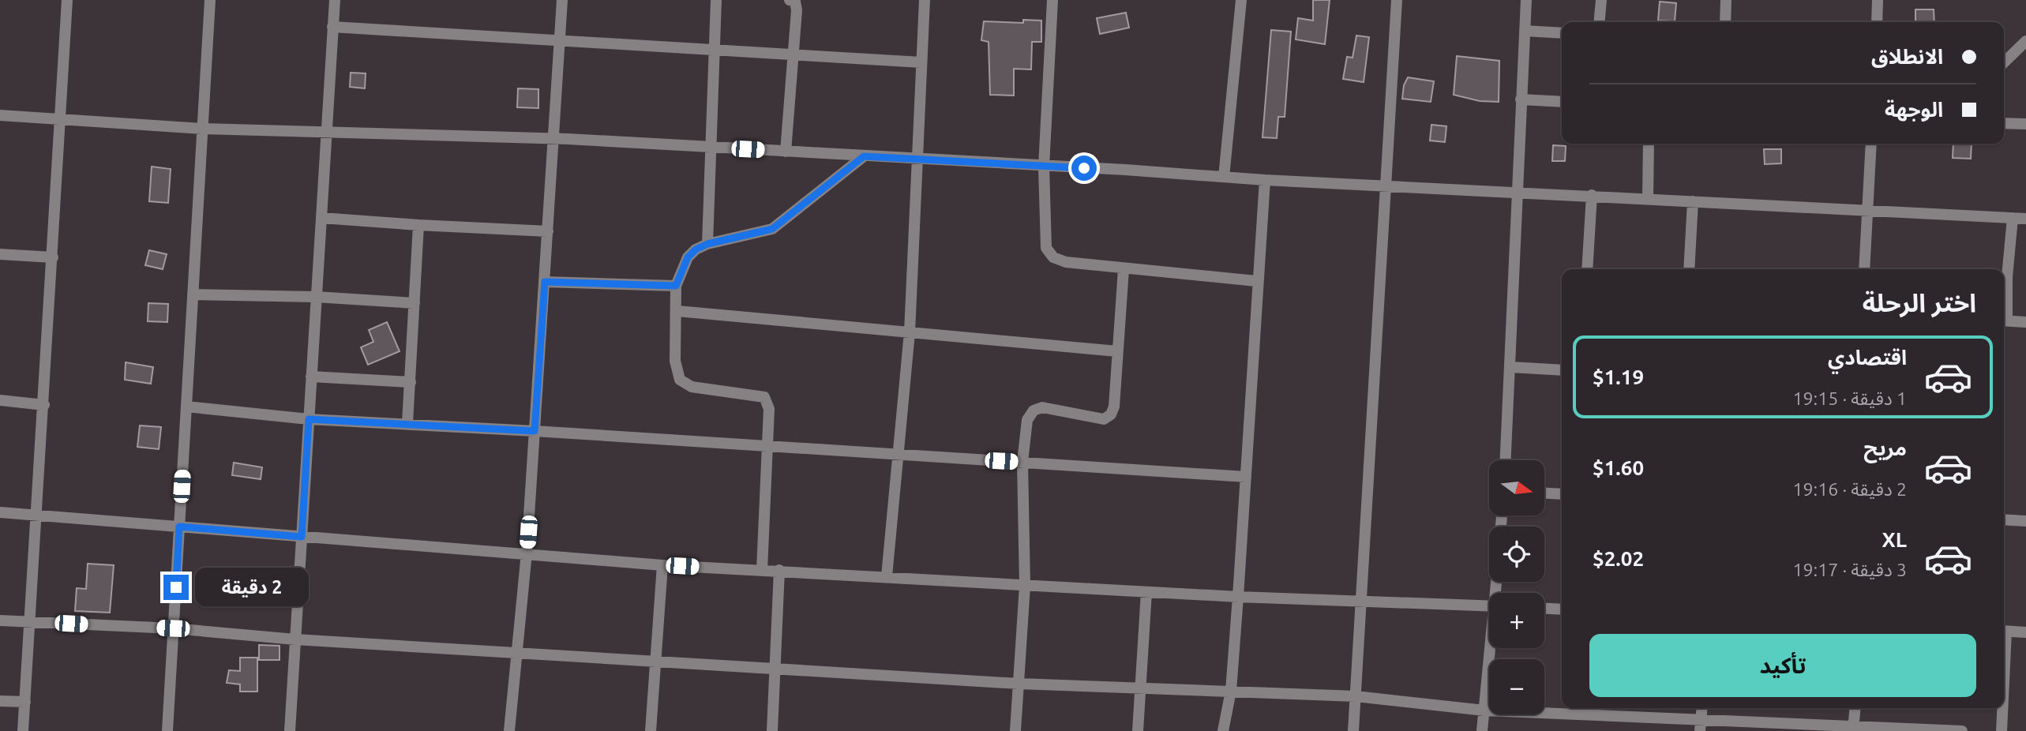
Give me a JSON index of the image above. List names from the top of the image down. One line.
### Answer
{"north":"right","page":{"banner":["الانطلاق","الوجهة"],"heading":"اختر الرحلة","list":[{"name":"اقتصادي","note":"1 دقيقة · 19:15","value":"$1.19"},{"name":"مريح","note":"2 دقيقة · 19:16","value":"$1.60"},{"name":"XL","note":"3 دقيقة · 19:17","value":"$2.02"}],"map_buttons":["+","−"],"bubble":"2 دقيقة","buttons":"تأكيد"}}
